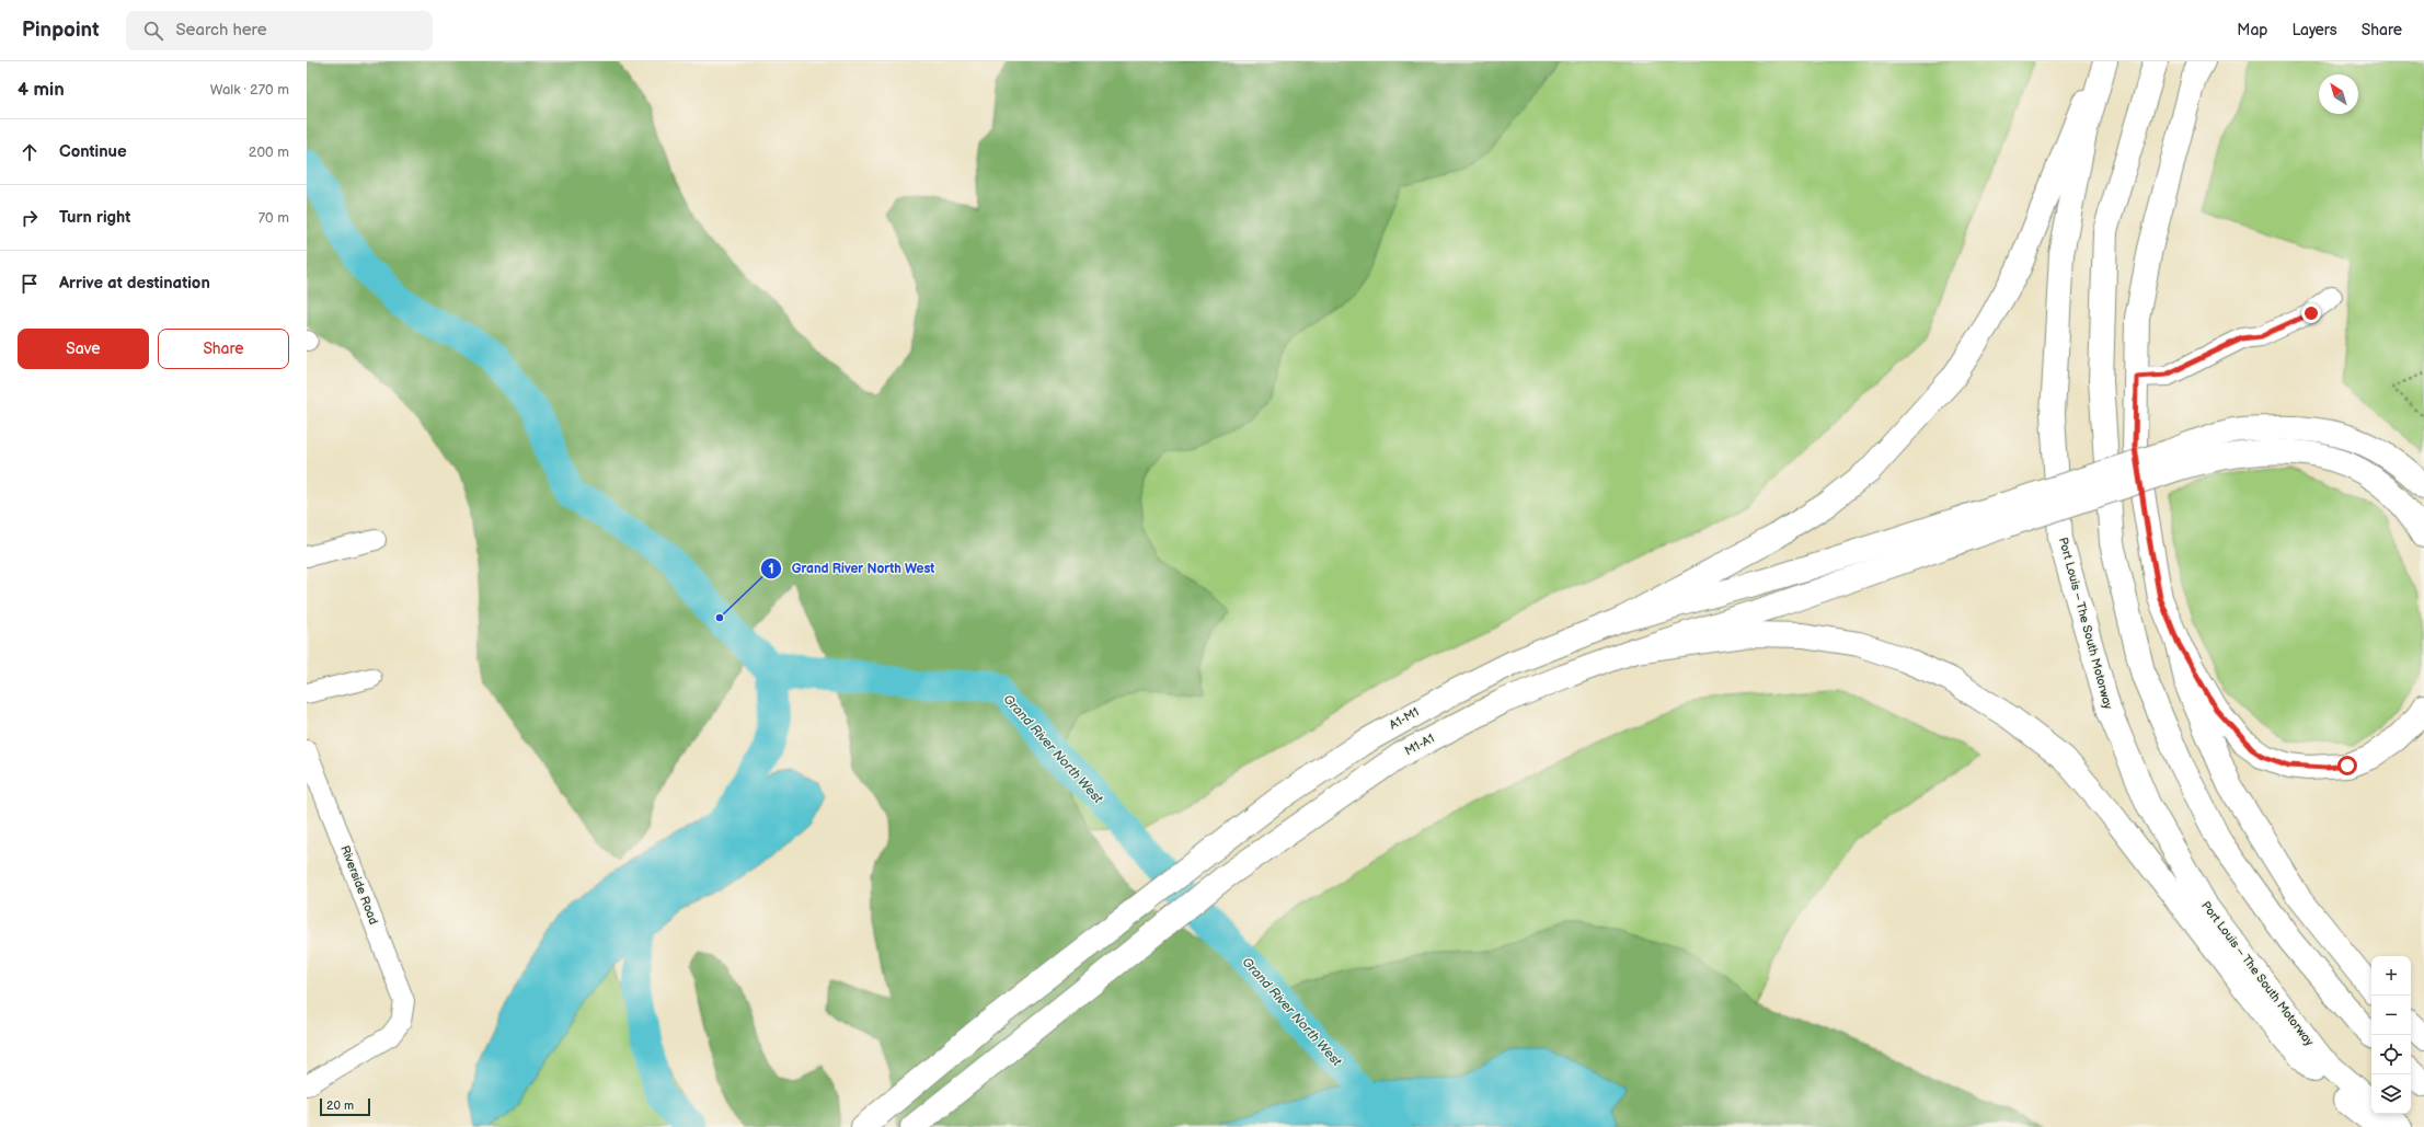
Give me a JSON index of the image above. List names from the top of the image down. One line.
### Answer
{"streets":{"main road":["Port Louis – The South Motorway","A1-M1","M1-A1"],"street":["Riverside Road"]},"water":["Grand River North West"],"places":["Grand River North West"],"scale_bar":"20 m","north":"top left","page":{"header":"Pinpoint","search":"Search here","nav":["Map","Layers","Share"],"heading":["4 min","Walk · 270 m"],"list":[["Continue","200 m"],["Turn right","70 m"],"Arrive at destination"],"buttons":["Save","Share"],"map_buttons":["+","−"],"scale":"20 m"}}
